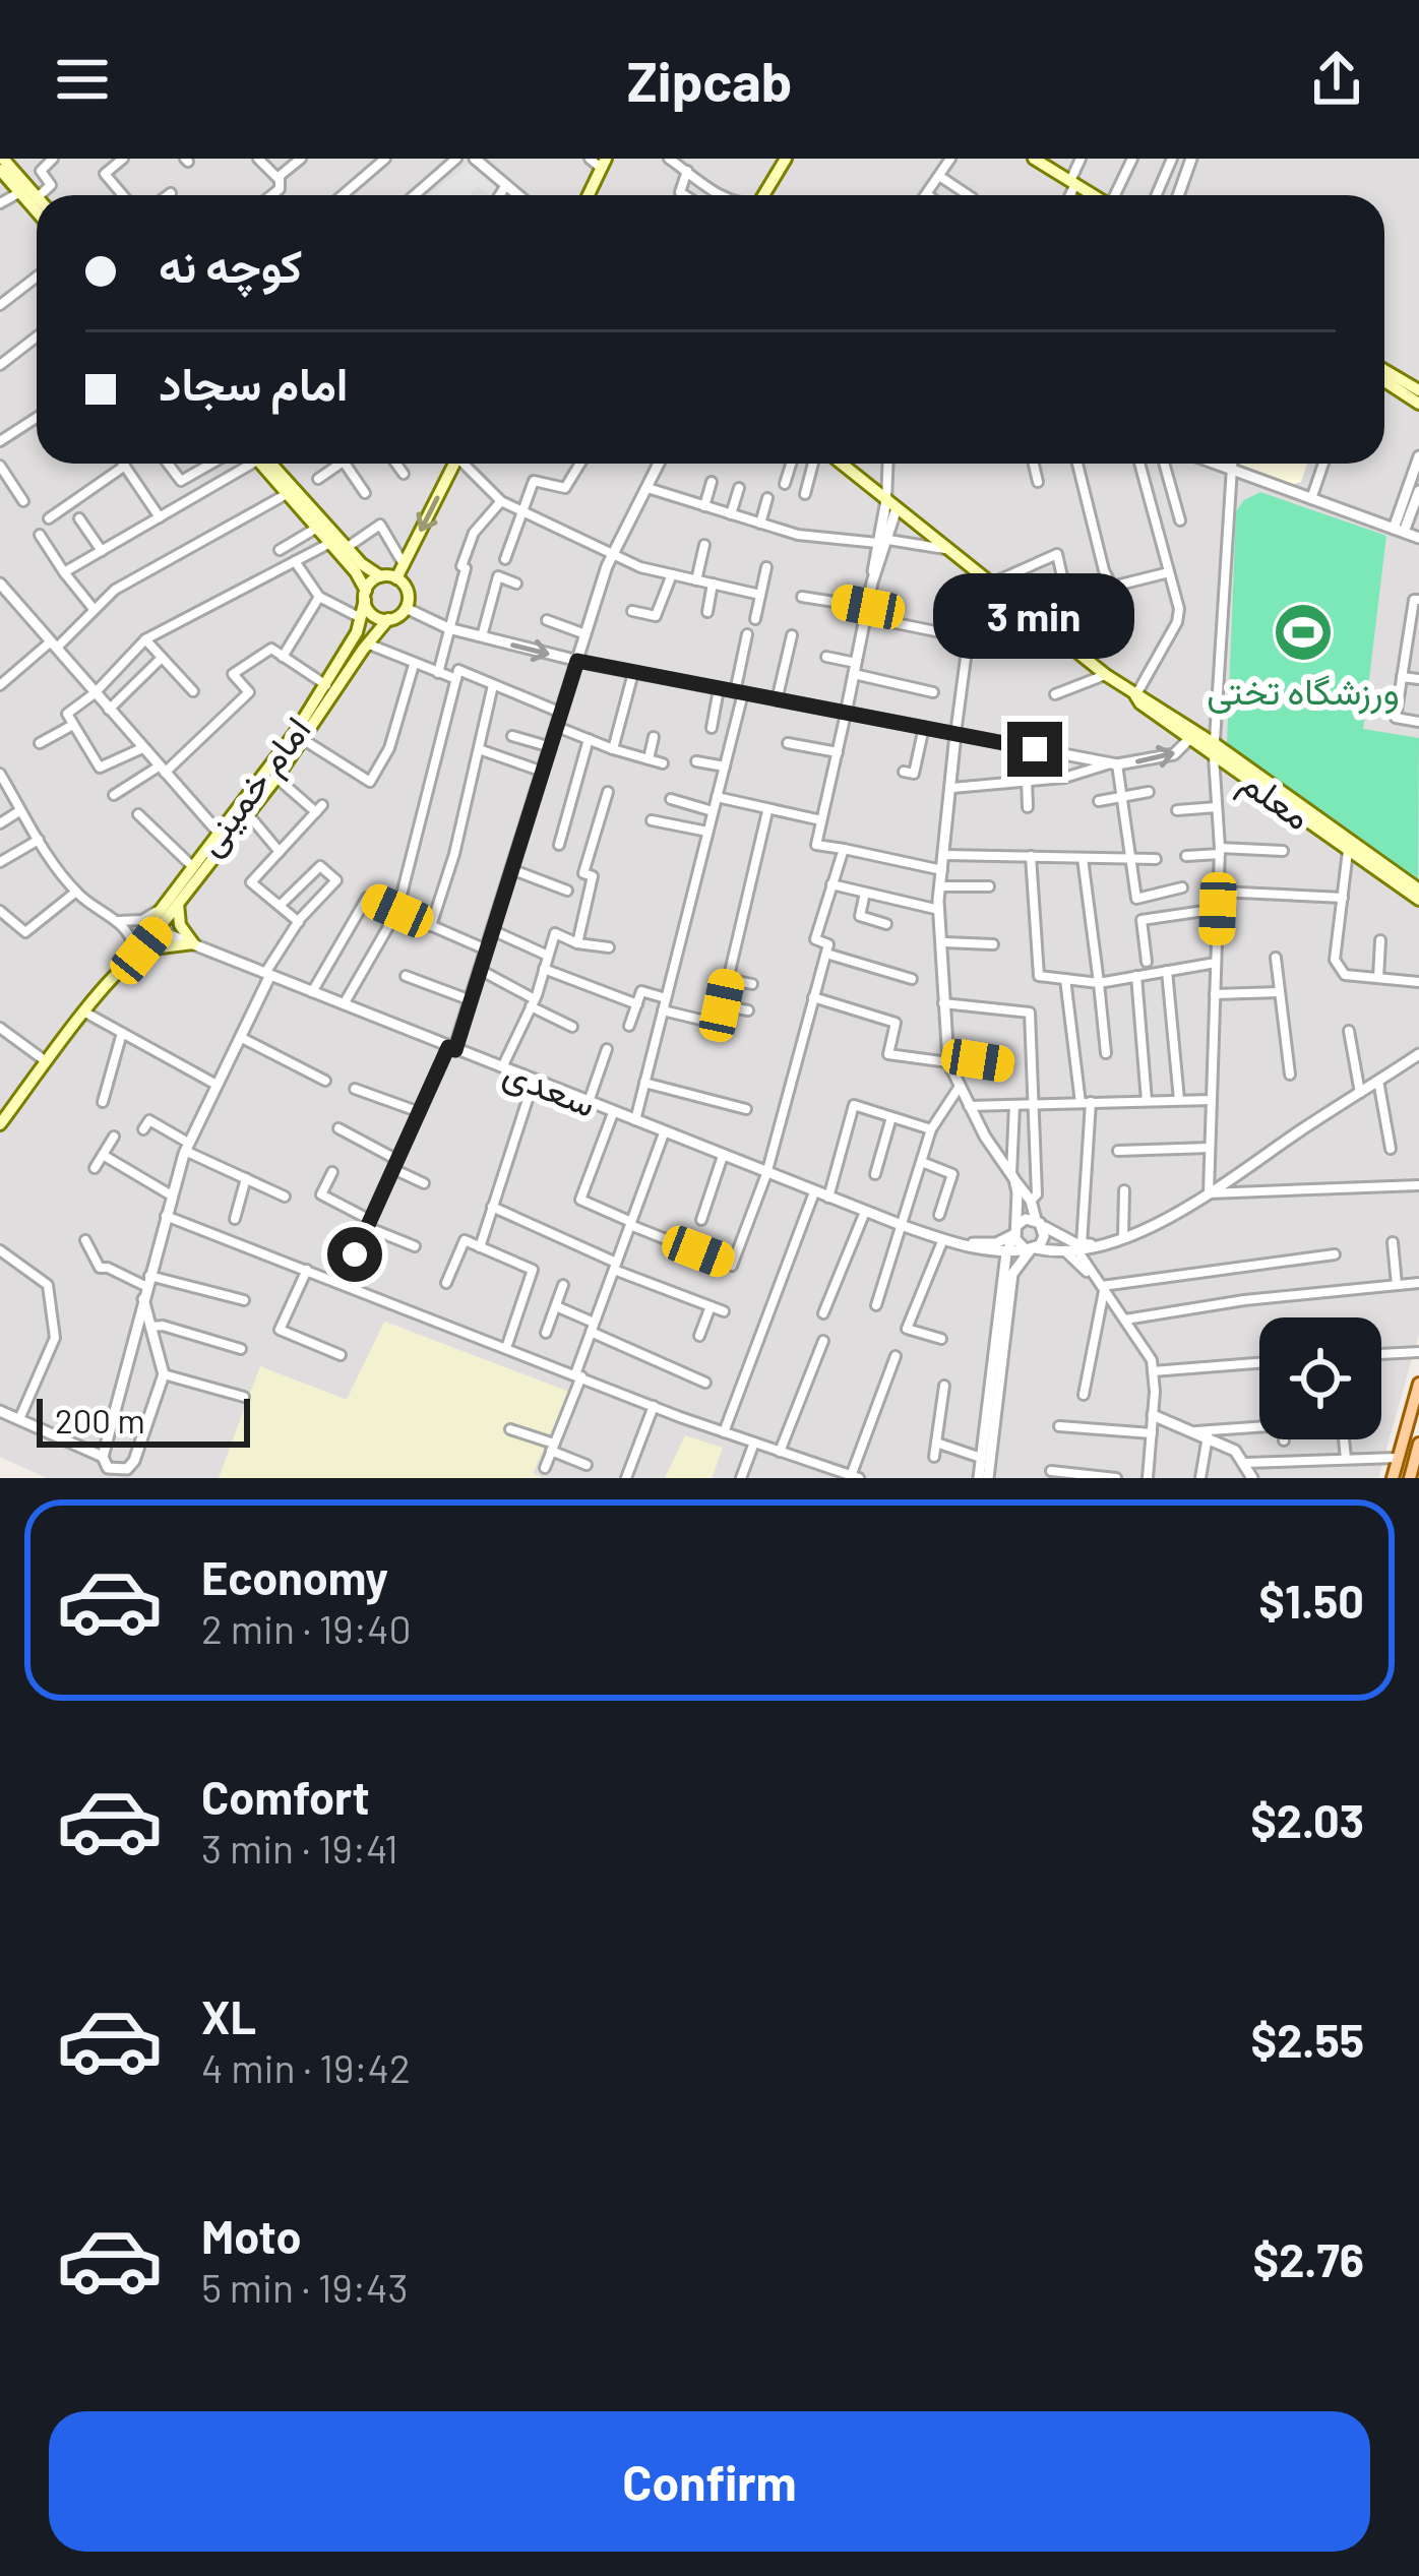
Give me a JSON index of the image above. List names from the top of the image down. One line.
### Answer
{"streets":{"main road":["امام خمینی","معلم"],"street":["سعدی"]},"crossings":[["امام خمینی","سعدی"]],"places":{"sports":["ورزشگاه تختی"]},"scale_bar":"200 m","page":{"header":"Zipcab","banner":["کوچه نه","امام سجاد"],"bubble":"3 min","scale":"200 m","list":[{"name":"Economy","note":"2 min · 19:40","value":"$1.50"},{"name":"Comfort","note":"3 min · 19:41","value":"$2.03"},{"name":"XL","note":"4 min · 19:42","value":"$2.55"},{"name":"Moto","note":"5 min · 19:43","value":"$2.76"}],"buttons":"Confirm"}}
